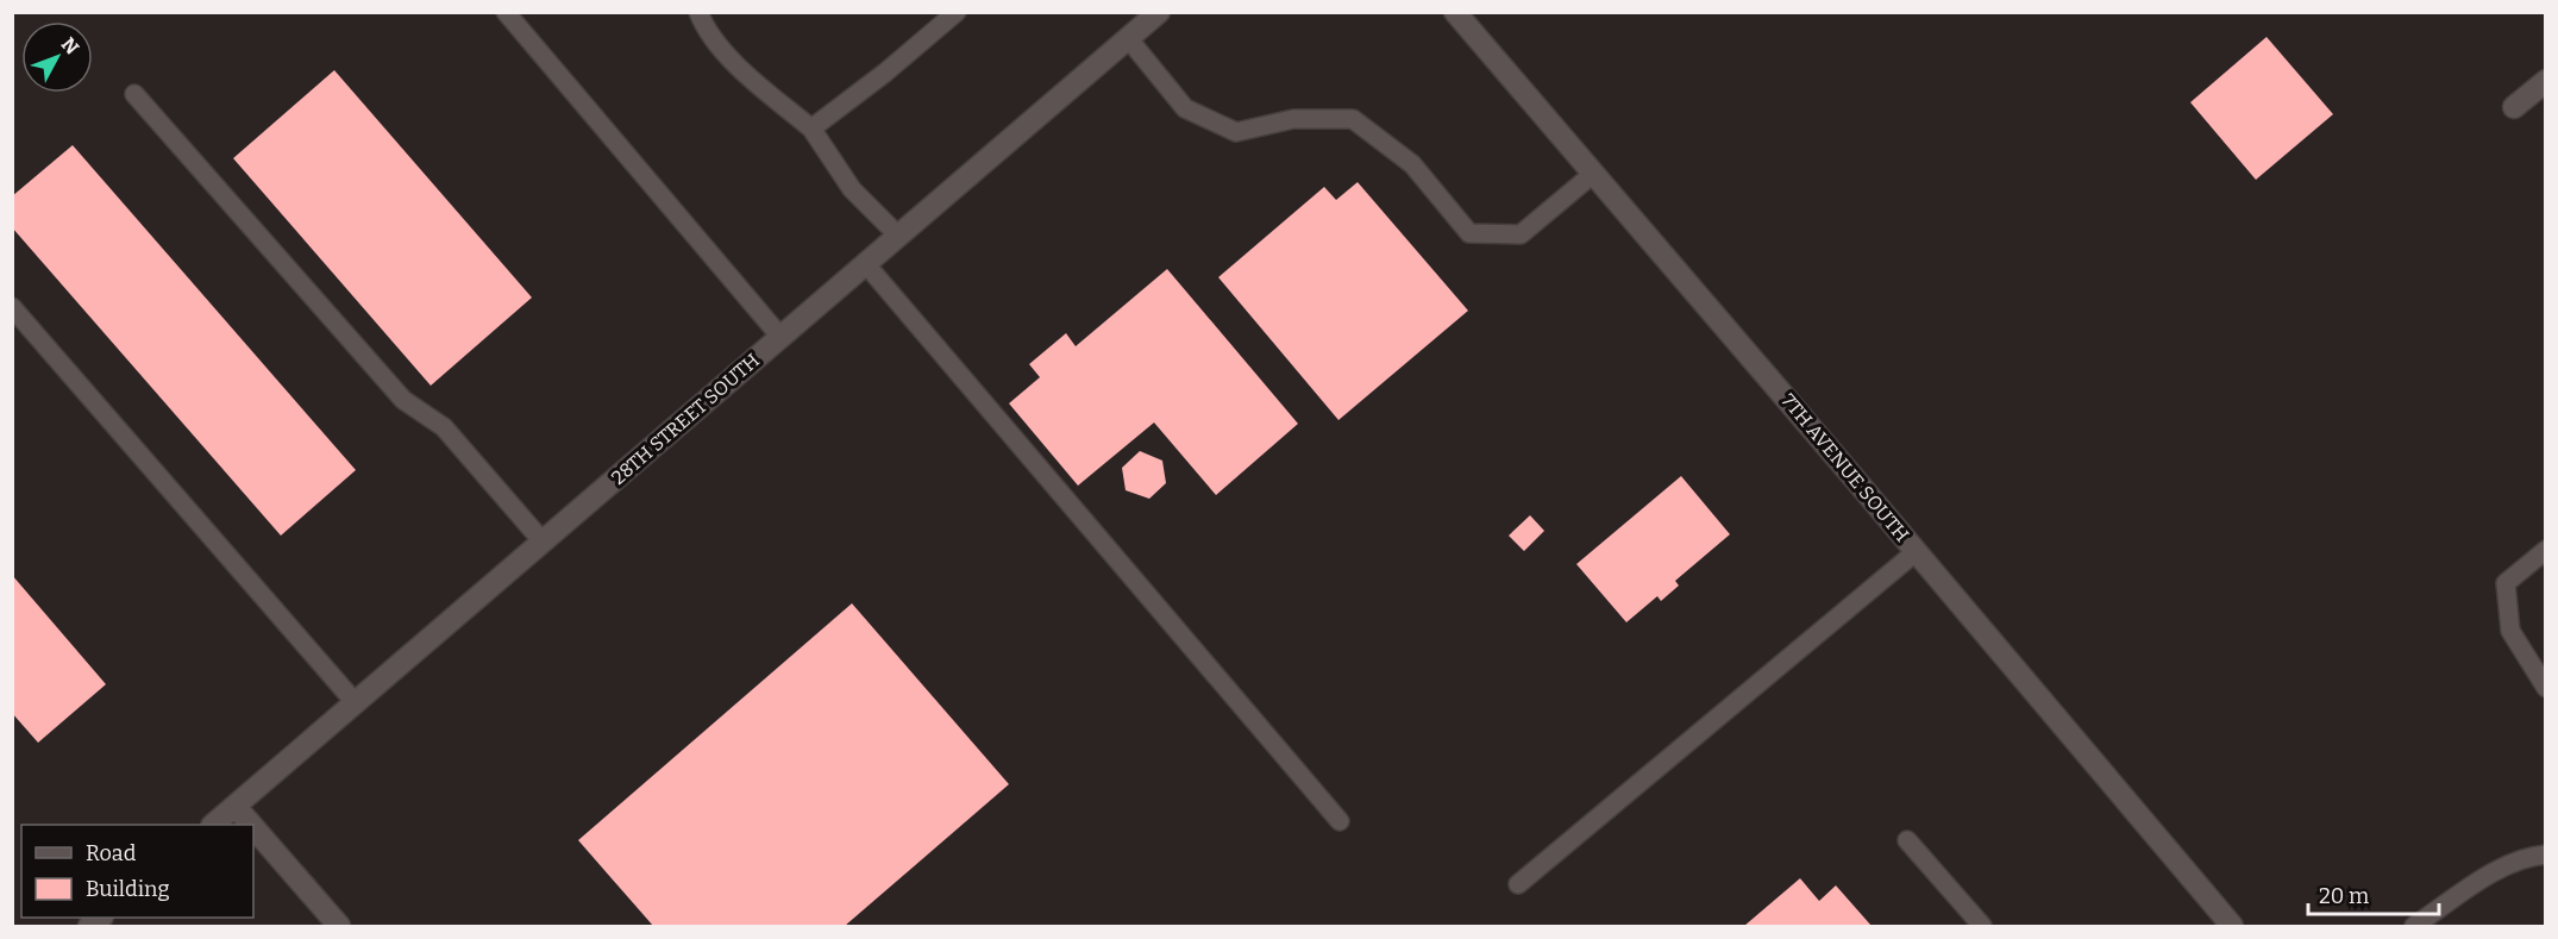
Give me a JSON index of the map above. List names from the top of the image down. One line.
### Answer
{"streets":{"street":["28TH STREET SOUTH","7TH AVENUE SOUTH"]},"legend":["Road","Building"],"scale_bar":"20 m","north":"top right"}
